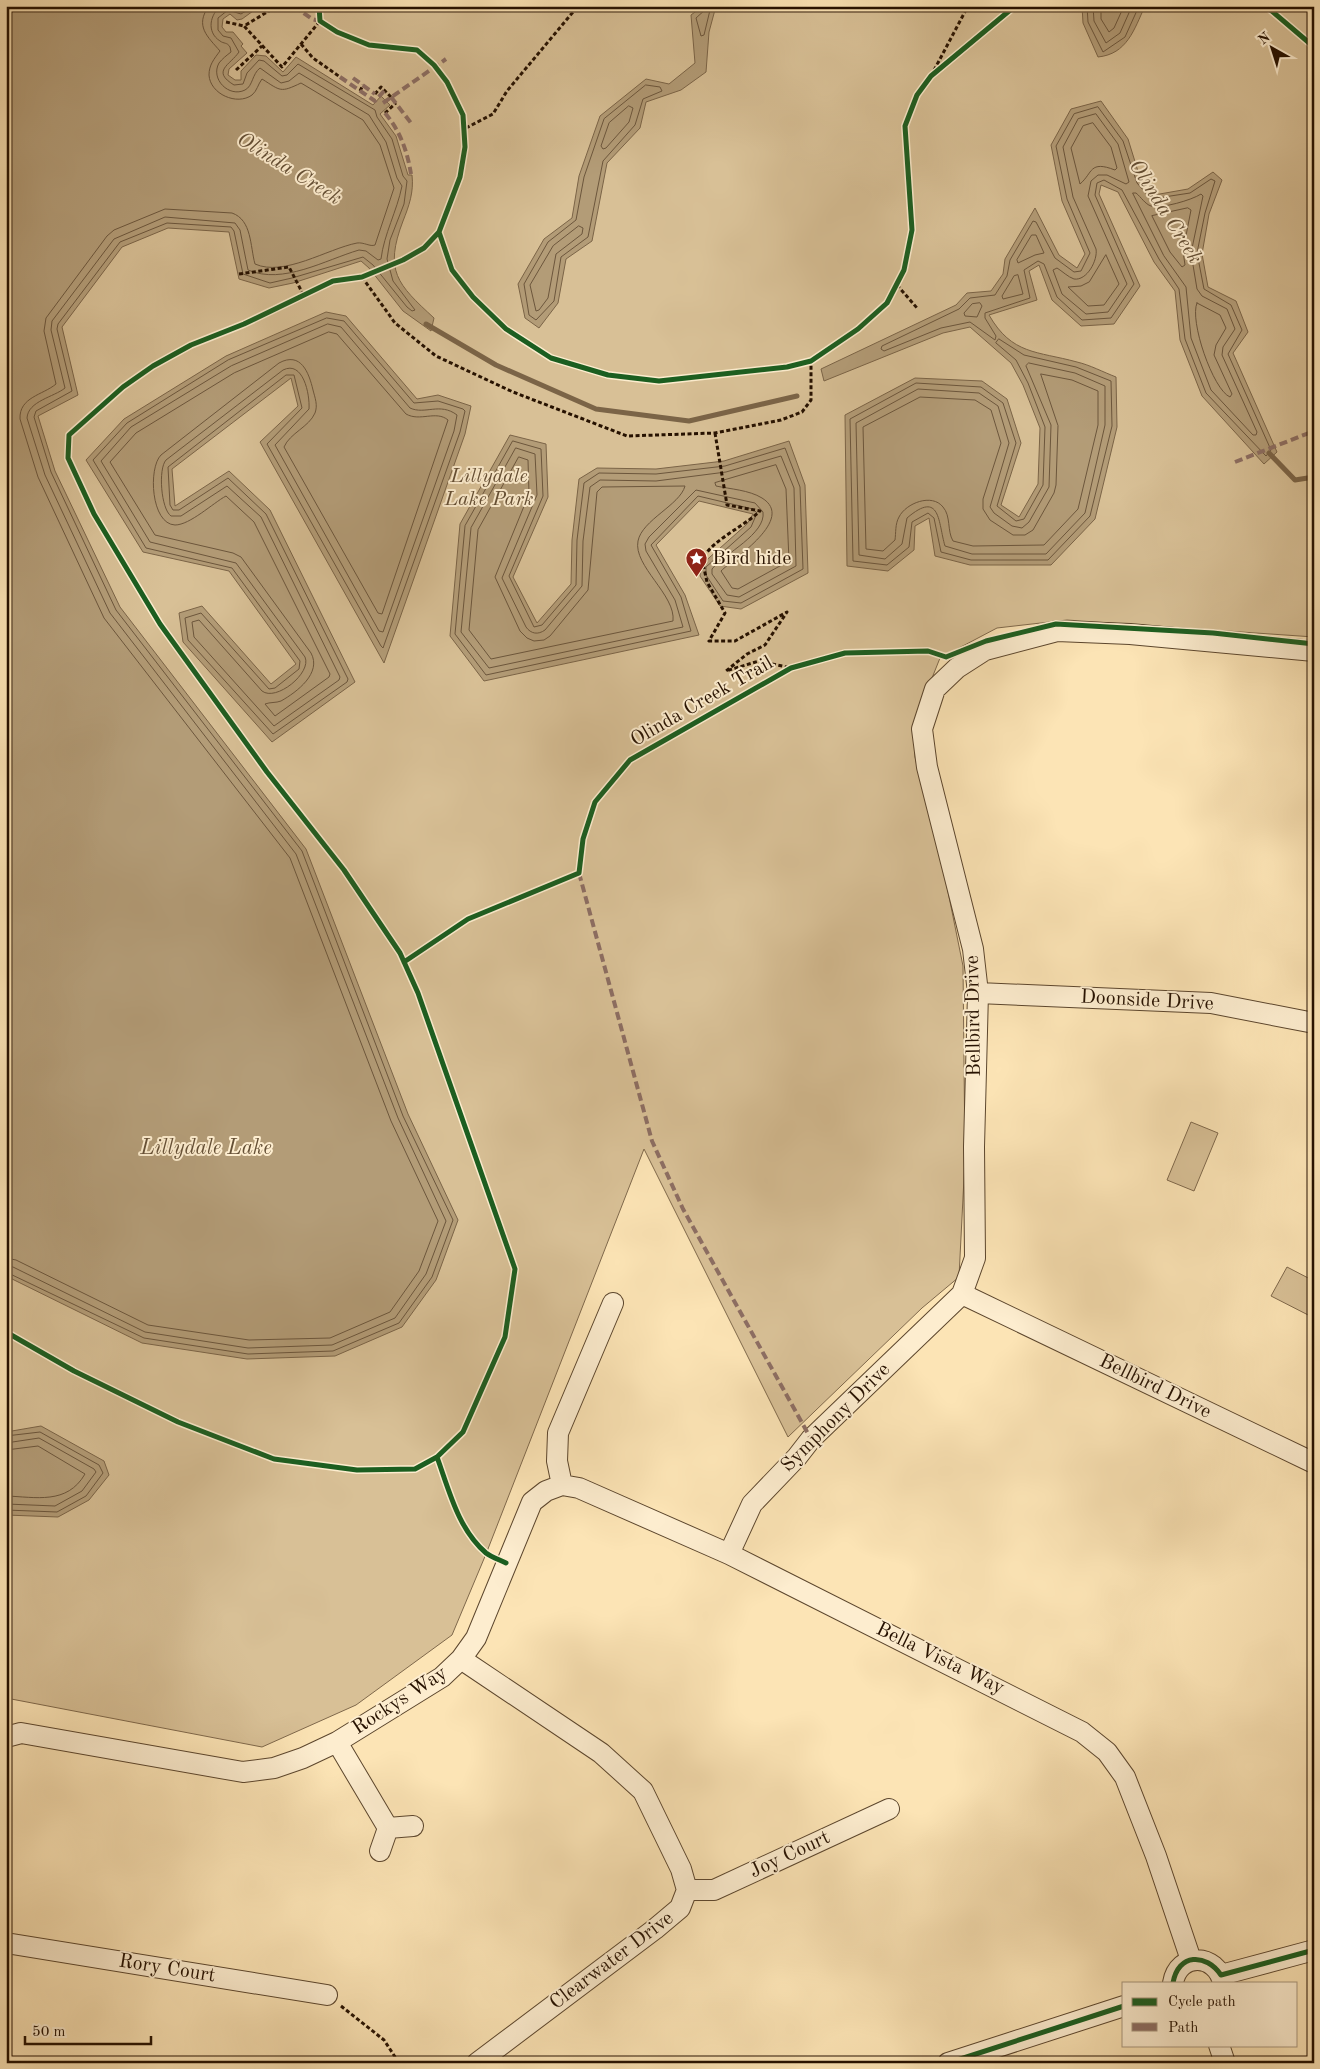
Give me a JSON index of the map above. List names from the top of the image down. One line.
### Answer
{"streets":{"street":["Doonside Drive","Bellbird Drive","Symphony Drive","Bella Vista Way","Rockys Way","Joy Court","Clearwater Drive","Rory Court"],"cycle path":["Olinda Creek Trail"]},"crossings":[["Doonside Drive","Bellbird Drive"],["Bellbird Drive","Symphony Drive"],["Symphony Drive","Bella Vista Way"],["Bella Vista Way","Rockys Way"],["Rockys Way","Clearwater Drive"],["Joy Court","Clearwater Drive"]],"water":["Olinda Creek","Lillydale Lake"],"parks":["Lillydale Lake Park"],"places":{"place":["Bird hide"]},"legend":["Cycle path","Path"],"scale_bar":"50 m","north":"top left"}
